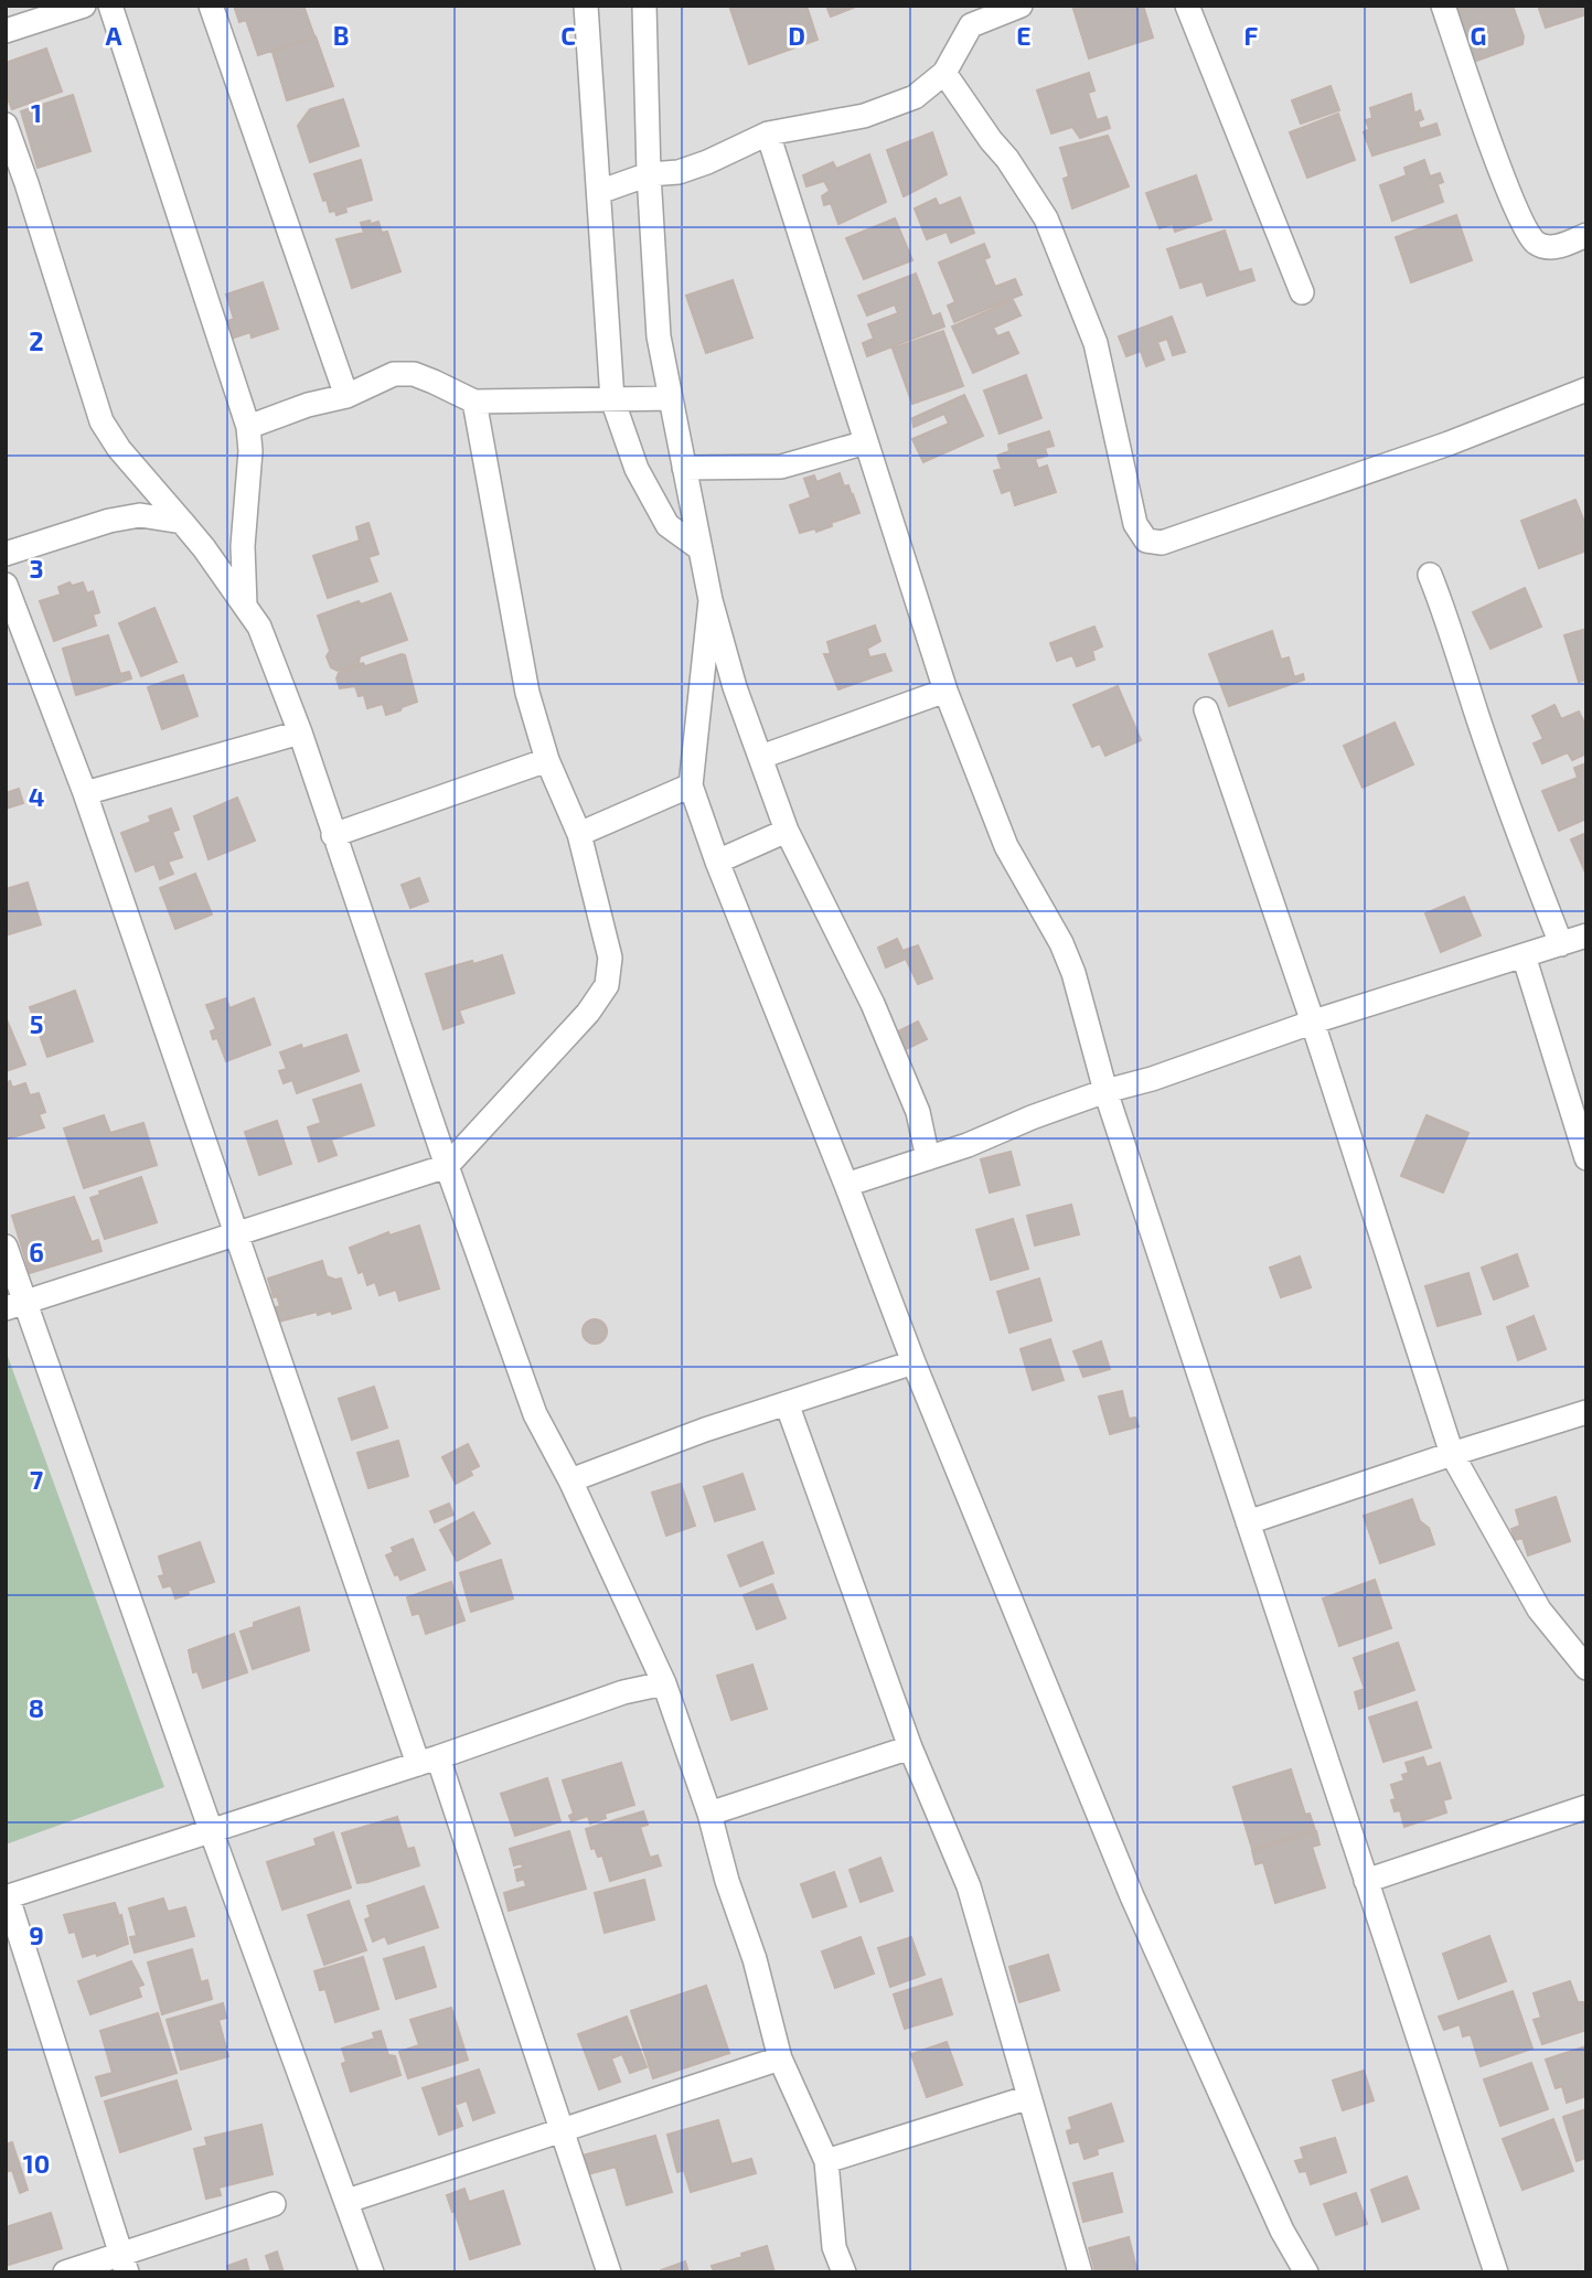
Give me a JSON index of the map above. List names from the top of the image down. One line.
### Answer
{"grid":{"columns":["A","B","C","D","E","F","G"],"rows":["1","2","3","4","5","6","7","8","9","10"]}}
